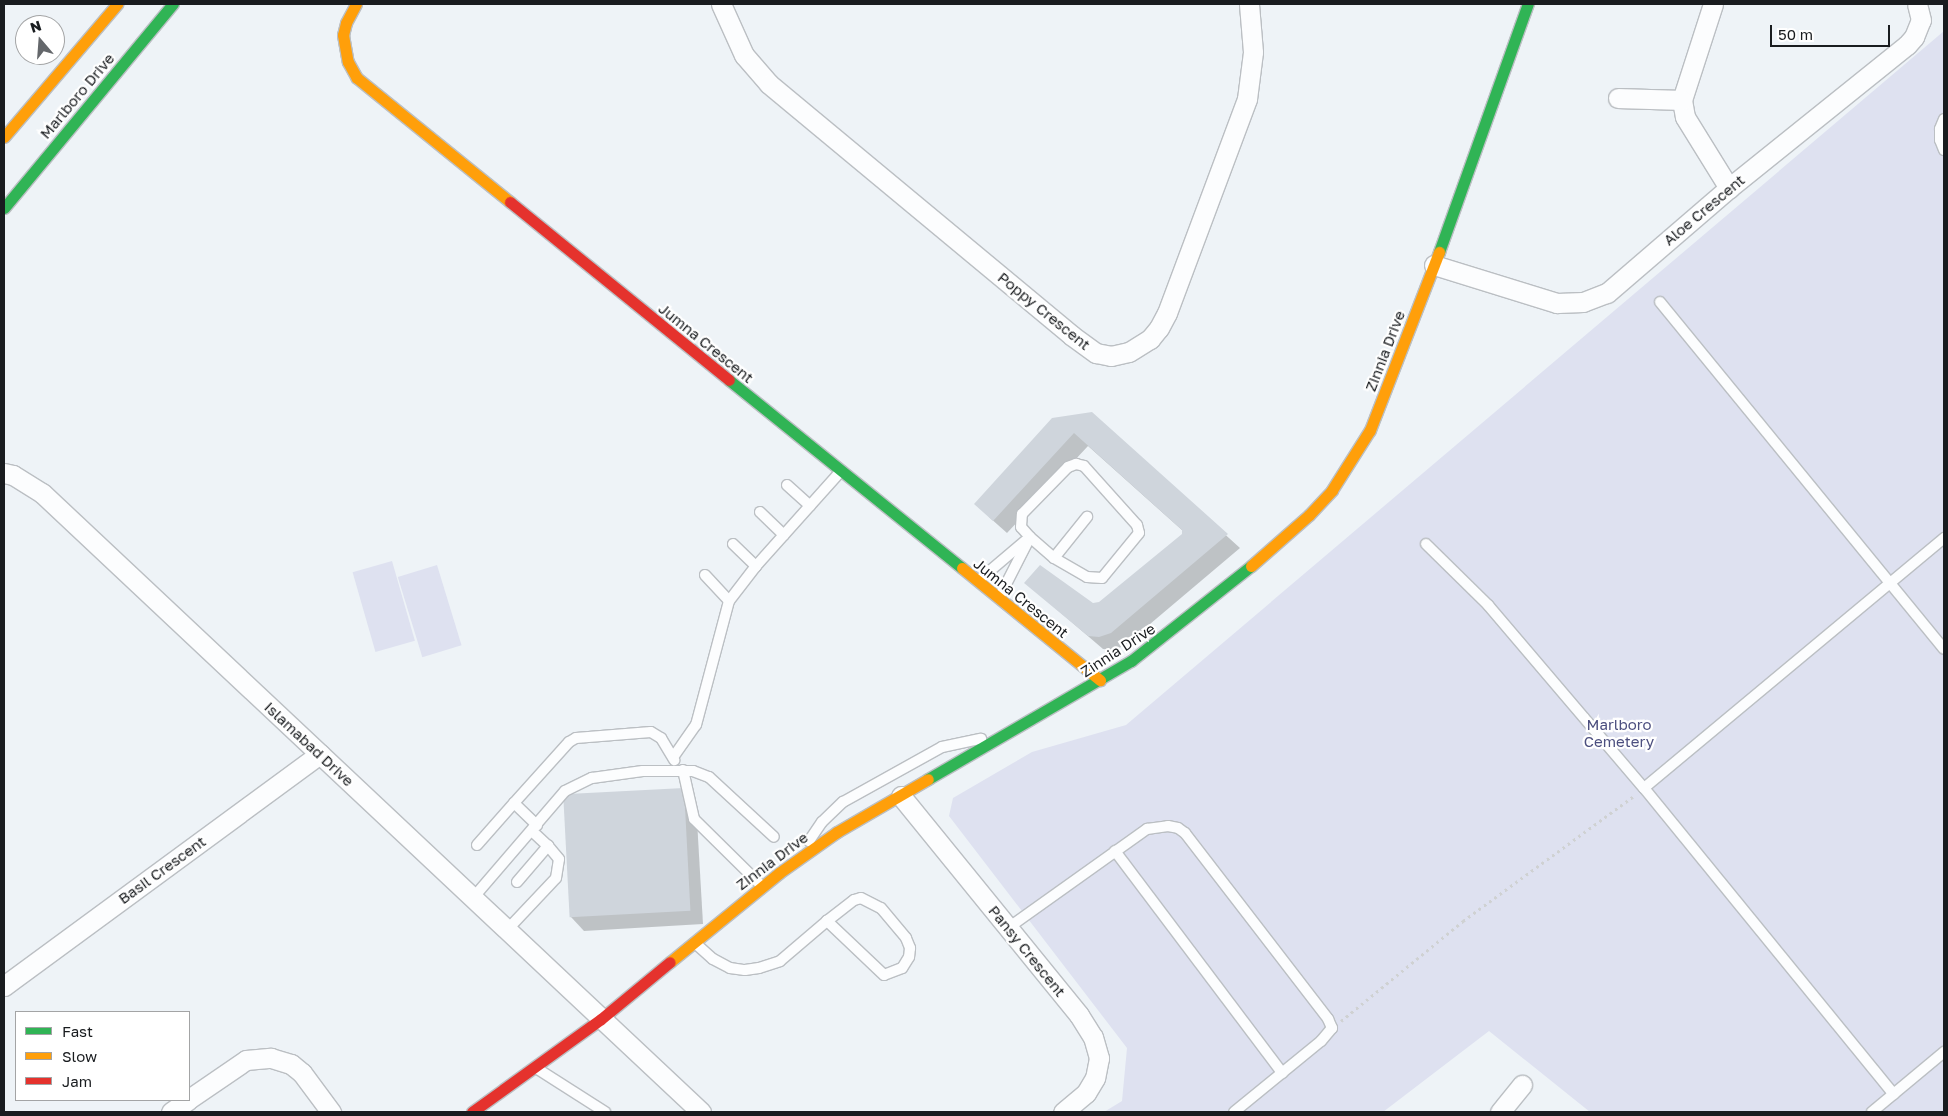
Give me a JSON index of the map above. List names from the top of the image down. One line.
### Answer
{"streets":{"street":["Marlboro Drive","Aloe Crescent","Poppy Crescent","Jumna Crescent","Zinnia Drive","Islamabad Drive","Basil Crescent","Pansy Crescent"]},"crossings":[["Aloe Crescent","Zinnia Drive"],["Jumna Crescent","Zinnia Drive"],["Zinnia Drive","Islamabad Drive"],["Zinnia Drive","Pansy Crescent"],["Islamabad Drive","Basil Crescent"]],"parks":["Marlboro Cemetery"],"legend":["Fast","Slow","Jam"],"scale_bar":"50 m","north":"top"}
